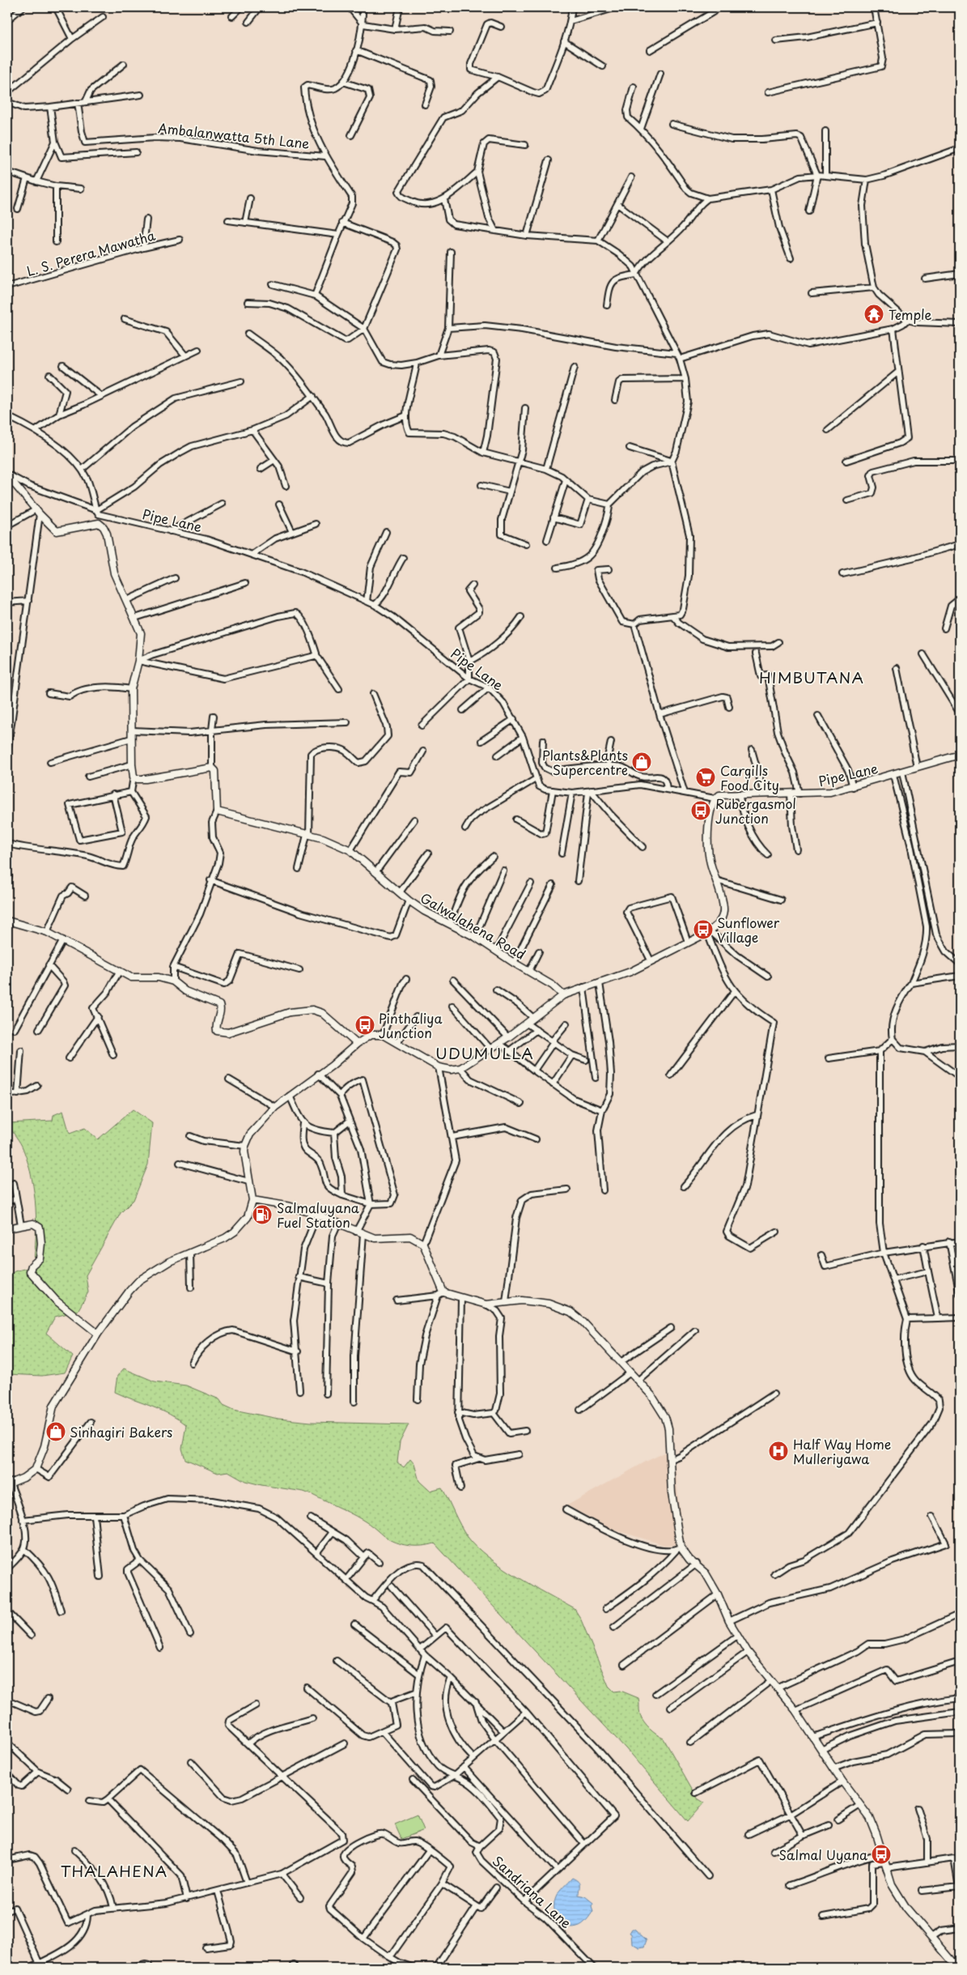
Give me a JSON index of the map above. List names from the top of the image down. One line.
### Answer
{"streets":{"street":["Ambalanwatta 5th Lane","L. S. Perera Mawatha","Pipe Lane","Galwalahena Road","Sandriana Lane"]},"districts":["HIMBUTANA","UDUMULLA","THALAHENA"],"places":{"temple":["Temple"],"shop":["Plants&Plants Supercentre","Sinhagiri Bakers"],"supermarket":["Cargills Food City"],"bus stop":["Rubergasmol Junction","Sunflower Village","Pinthaliya Junction","Salmal Uyana"],"fuel station":["Salmaluyana Fuel Station"],"hospital":["Half Way Home Mulleriyawa"]}}
